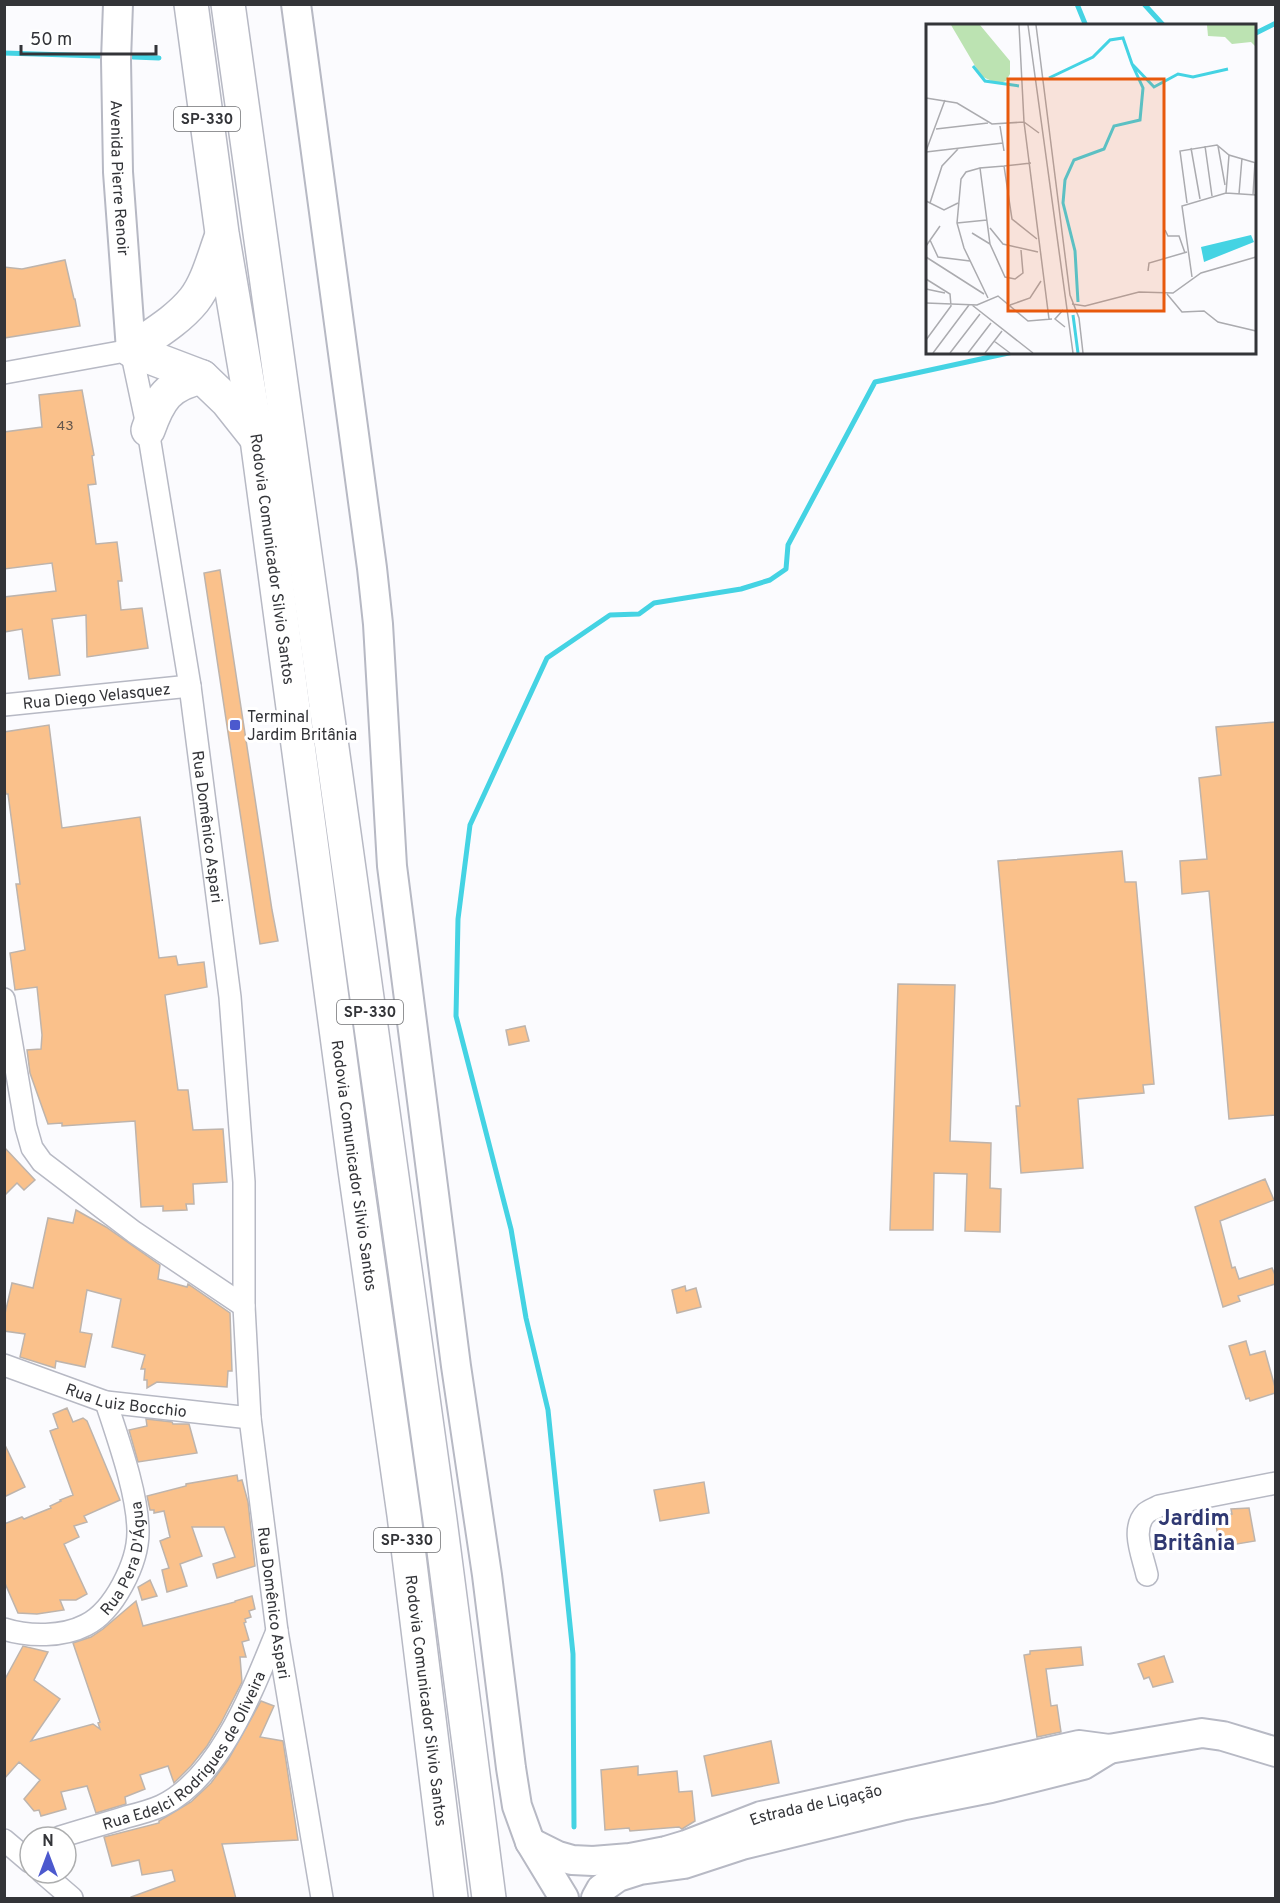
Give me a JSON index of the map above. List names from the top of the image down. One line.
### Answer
{"streets":{"highway":["SP-330","Rodovia Comunicador Silvio Santos"],"main road":["Avenida Pierre Renoir","Estrada de Ligação"],"street":["Rua Diego Velasquez","Rua Domênico Aspari","Rua Luiz Bocchio","Rua Pera D'Água","Rua Edelci Rodrigues de Oliveira"]},"crossings":[["Avenida Pierre Renoir","Rua Domênico Aspari"],["Rua Diego Velasquez","Rua Domênico Aspari"],["Rua Domênico Aspari","Rua Luiz Bocchio"],["Rua Domênico Aspari","Rua Edelci Rodrigues de Oliveira"],["Rua Luiz Bocchio","Rua Pera D'Água"]],"districts":["Jardim Britânia"],"places":{"transit":["Terminal Jardim Britânia"]},"house_numbers":["43"],"scale_bar":"50 m","north":"top"}
